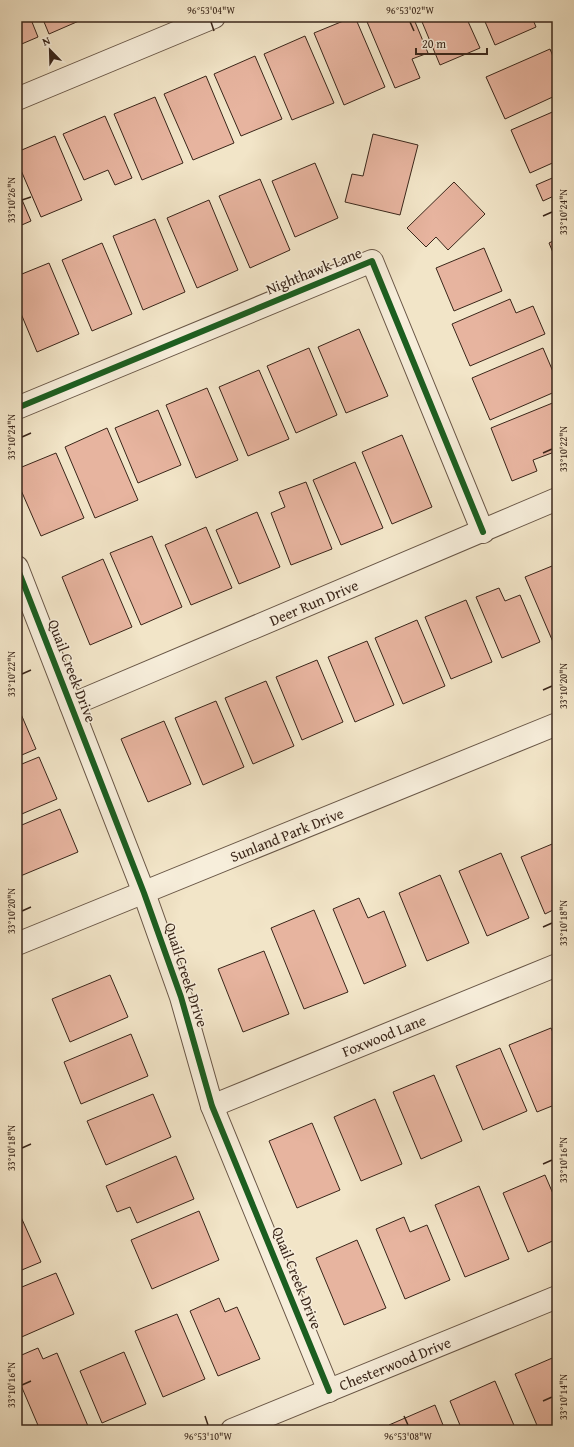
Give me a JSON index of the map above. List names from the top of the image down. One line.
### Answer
{"streets":{"street":["Nighthawk Lane","Deer Run Drive","Quail Creek Drive","Sunland Park Drive","Foxwood Lane","Chesterwood Drive"]},"crossings":[["Nighthawk Lane","Deer Run Drive"],["Deer Run Drive","Quail Creek Drive"],["Quail Creek Drive","Sunland Park Drive"],["Quail Creek Drive","Foxwood Lane"],["Quail Creek Drive","Chesterwood Drive"]],"scale_bar":"20 m","north":"top left","coordinates":["96°53'04\"W","96°53'02\"W","33°10'26\"N","33°10'24\"N","33°10'22\"N","33°10'20\"N","33°10'18\"N","33°10'16\"N","33°10'14\"N","96°53'10\"W","96°53'08\"W"]}
